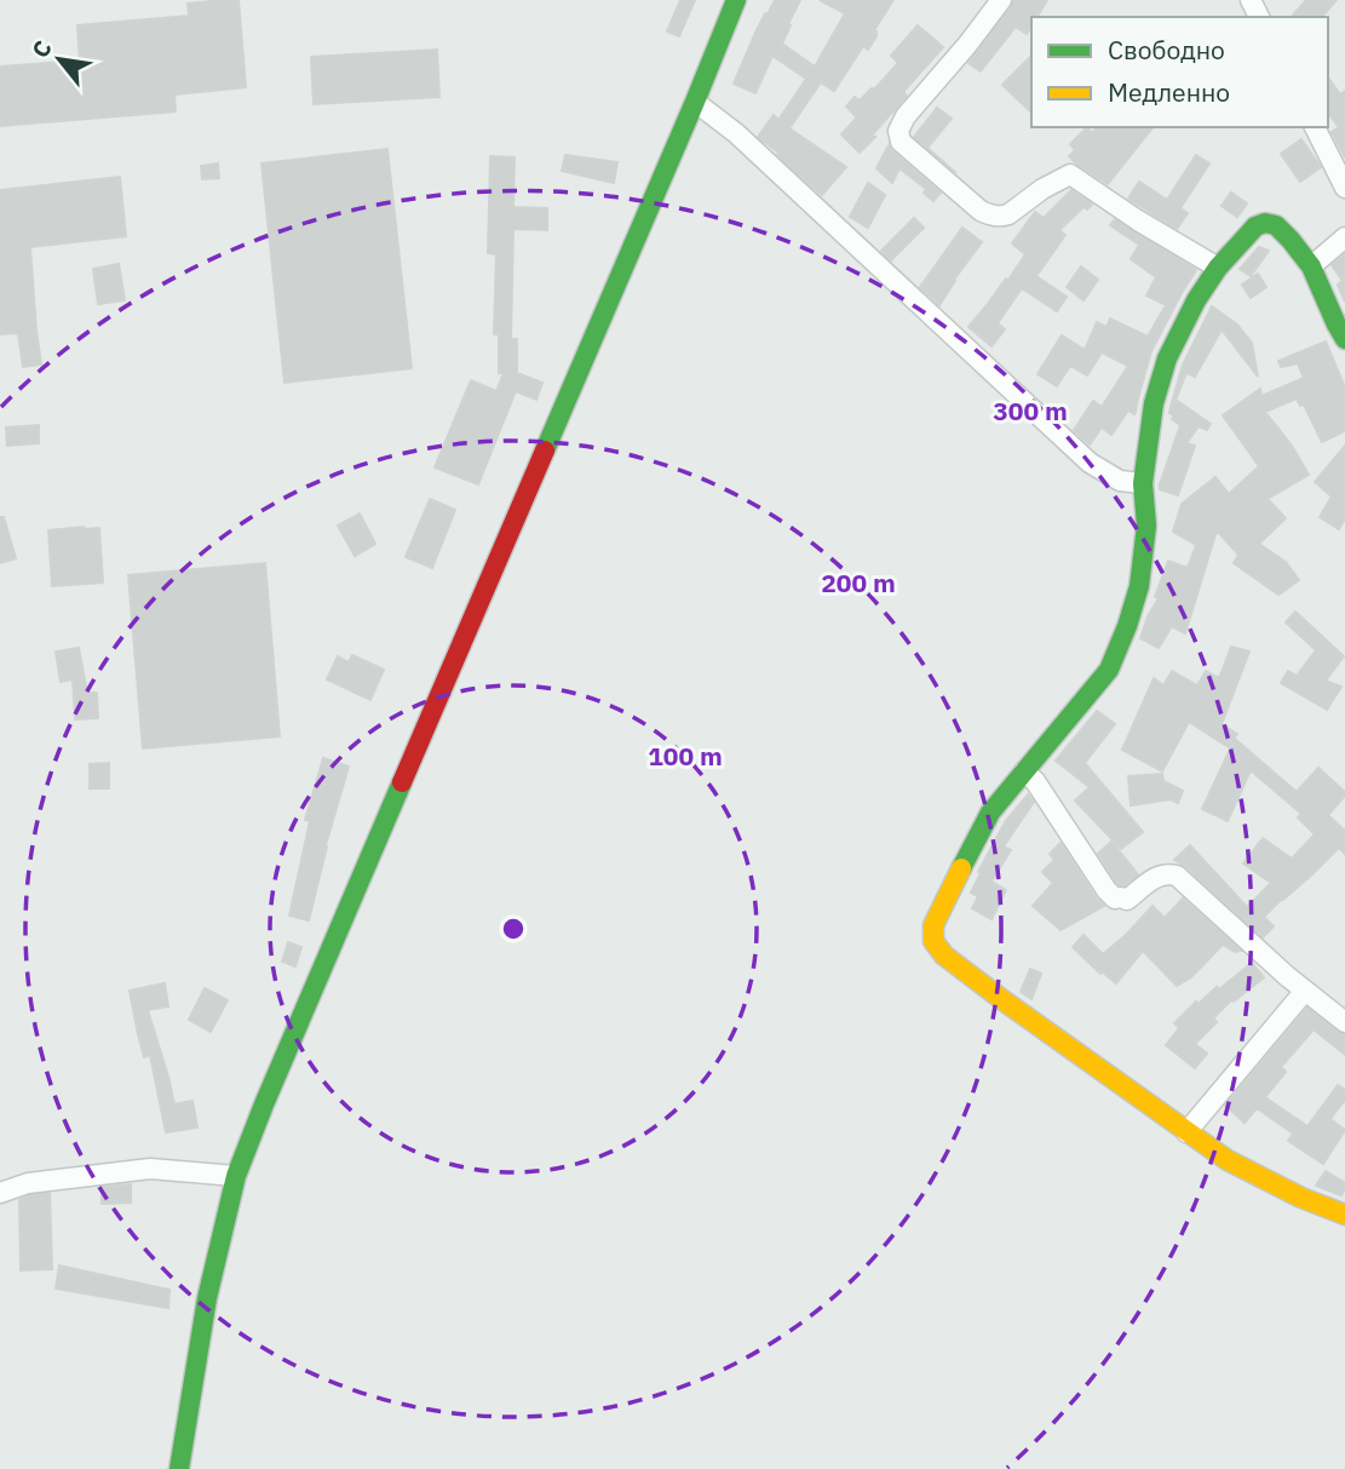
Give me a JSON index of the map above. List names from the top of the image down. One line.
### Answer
{"legend":["Свободно","Медленно"],"north":"top left","rings":["300 m","200 m","100 m"]}
